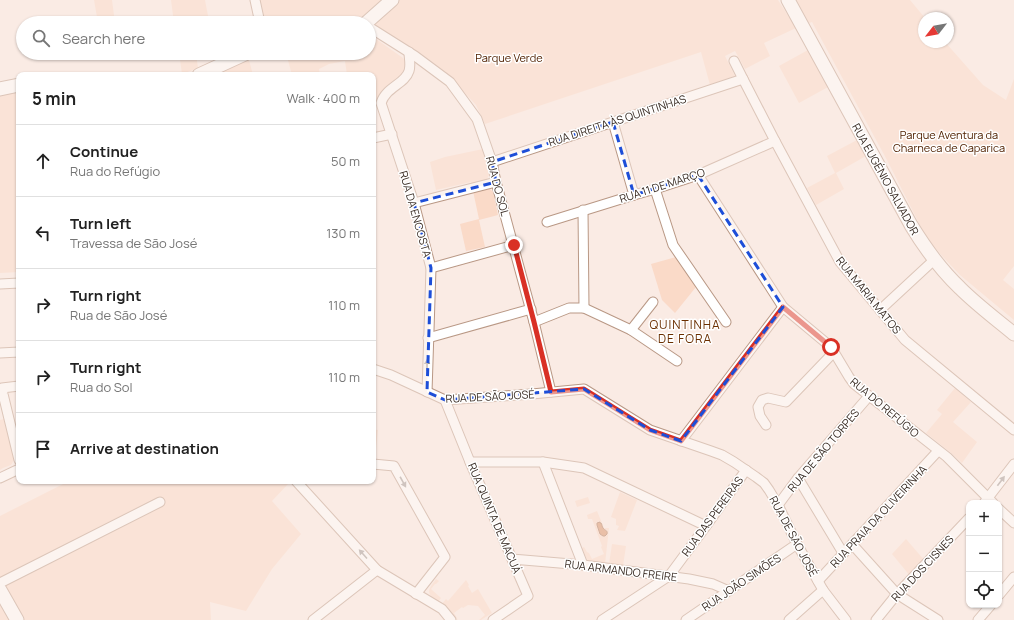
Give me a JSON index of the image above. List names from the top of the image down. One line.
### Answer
{"streets":{"street":["RUA DIREITA ÀS QUINTINHAS","RUA EUGÉNIO SALVADOR","RUA 11 DE MARÇO","RUA DO SOL","RUA DA ENCOSTA","RUA MARIA MATOS","RUA DE SÃO JOSÉ","RUA DO REFÚGIO","RUA DE SÃO TORPES","RUA DAS PEREIRAS","RUA PRAIA DA OLIVEIRINHA","RUA QUINTA DE MACUÁ","RUA DOS CISNES","RUA ARMANDO FREIRE","RUA JOÃO SIMÕES"]},"crossings":[["RUA DIREITA ÀS QUINTINHAS","RUA DO SOL"],["RUA DIREITA ÀS QUINTINHAS","RUA MARIA MATOS"],["RUA 11 DE MARÇO","RUA MARIA MATOS"],["RUA 11 DE MARÇO","RUA DO REFÚGIO"],["RUA DO SOL","RUA DA ENCOSTA"],["RUA DO SOL","RUA DE SÃO JOSÉ"],["RUA DA ENCOSTA","RUA DE SÃO JOSÉ"],["RUA DE SÃO JOSÉ","RUA DE SÃO TORPES"],["RUA DE SÃO JOSÉ","RUA DAS PEREIRAS"],["RUA DE SÃO JOSÉ","RUA PRAIA DA OLIVEIRINHA"],["RUA DE SÃO JOSÉ","RUA QUINTA DE MACUÁ"],["RUA DE SÃO JOSÉ","RUA JOÃO SIMÕES"],["RUA DO REFÚGIO","RUA DE SÃO TORPES"],["RUA DO REFÚGIO","RUA PRAIA DA OLIVEIRINHA"],["RUA DAS PEREIRAS","RUA ARMANDO FREIRE"],["RUA QUINTA DE MACUÁ","RUA ARMANDO FREIRE"],["RUA ARMANDO FREIRE","RUA JOÃO SIMÕES"]],"districts":["QUINTINHA DE FORA"],"parks":["Parque Verde","Parque Aventura da Charneca de Caparica"],"north":"bottom left","page":{"search":"Search here","heading":["5 min","Walk · 400 m"],"list":[["Continue","Rua do Refúgio","50 m"],["Turn left","Travessa de São José","130 m"],["Turn right","Rua de São José","110 m"],["Turn right","Rua do Sol","110 m"],"Arrive at destination"],"map_buttons":["+","−"]}}
